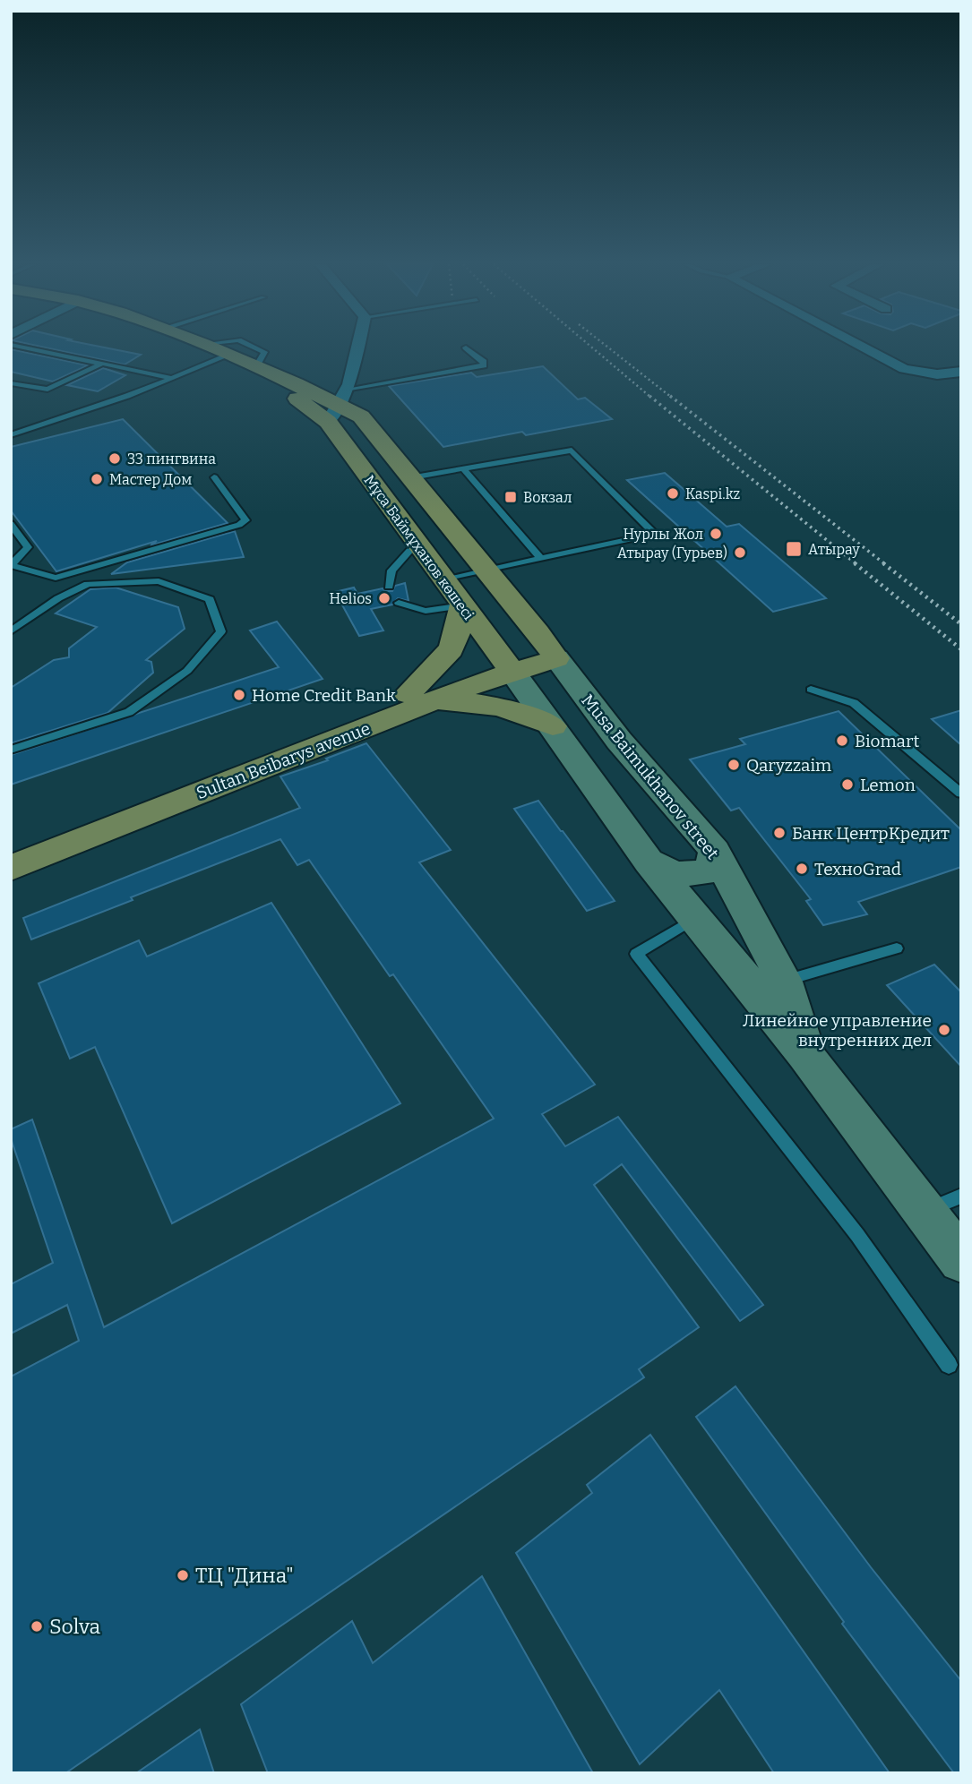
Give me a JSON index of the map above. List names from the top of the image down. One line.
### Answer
{"streets":{"main road":["Мұса Баймұханов көшесі","Sultan Beibarys avenue","Musa Baimukhanov street"]},"crossings":[["Мұса Баймұханов көшесі","Sultan Beibarys avenue"],["Мұса Баймұханов көшесі","Musa Baimukhanov street"],["Sultan Beibarys avenue","Musa Baimukhanov street"]],"places":{"other":["33 пингвина","Мастер Дом","Kaspi.kz","Нурлы Жол","Атырау (Гурьев)","Helios","Home Credit Bank","Biomart","Qaryzzaim","Lemon","Банк ЦентрКредит","ТехноGrad","Линейное управление внутренних дел","ТЦ \"Дина\"","Solva"],"transit":["Вокзал","Атырау"]}}
